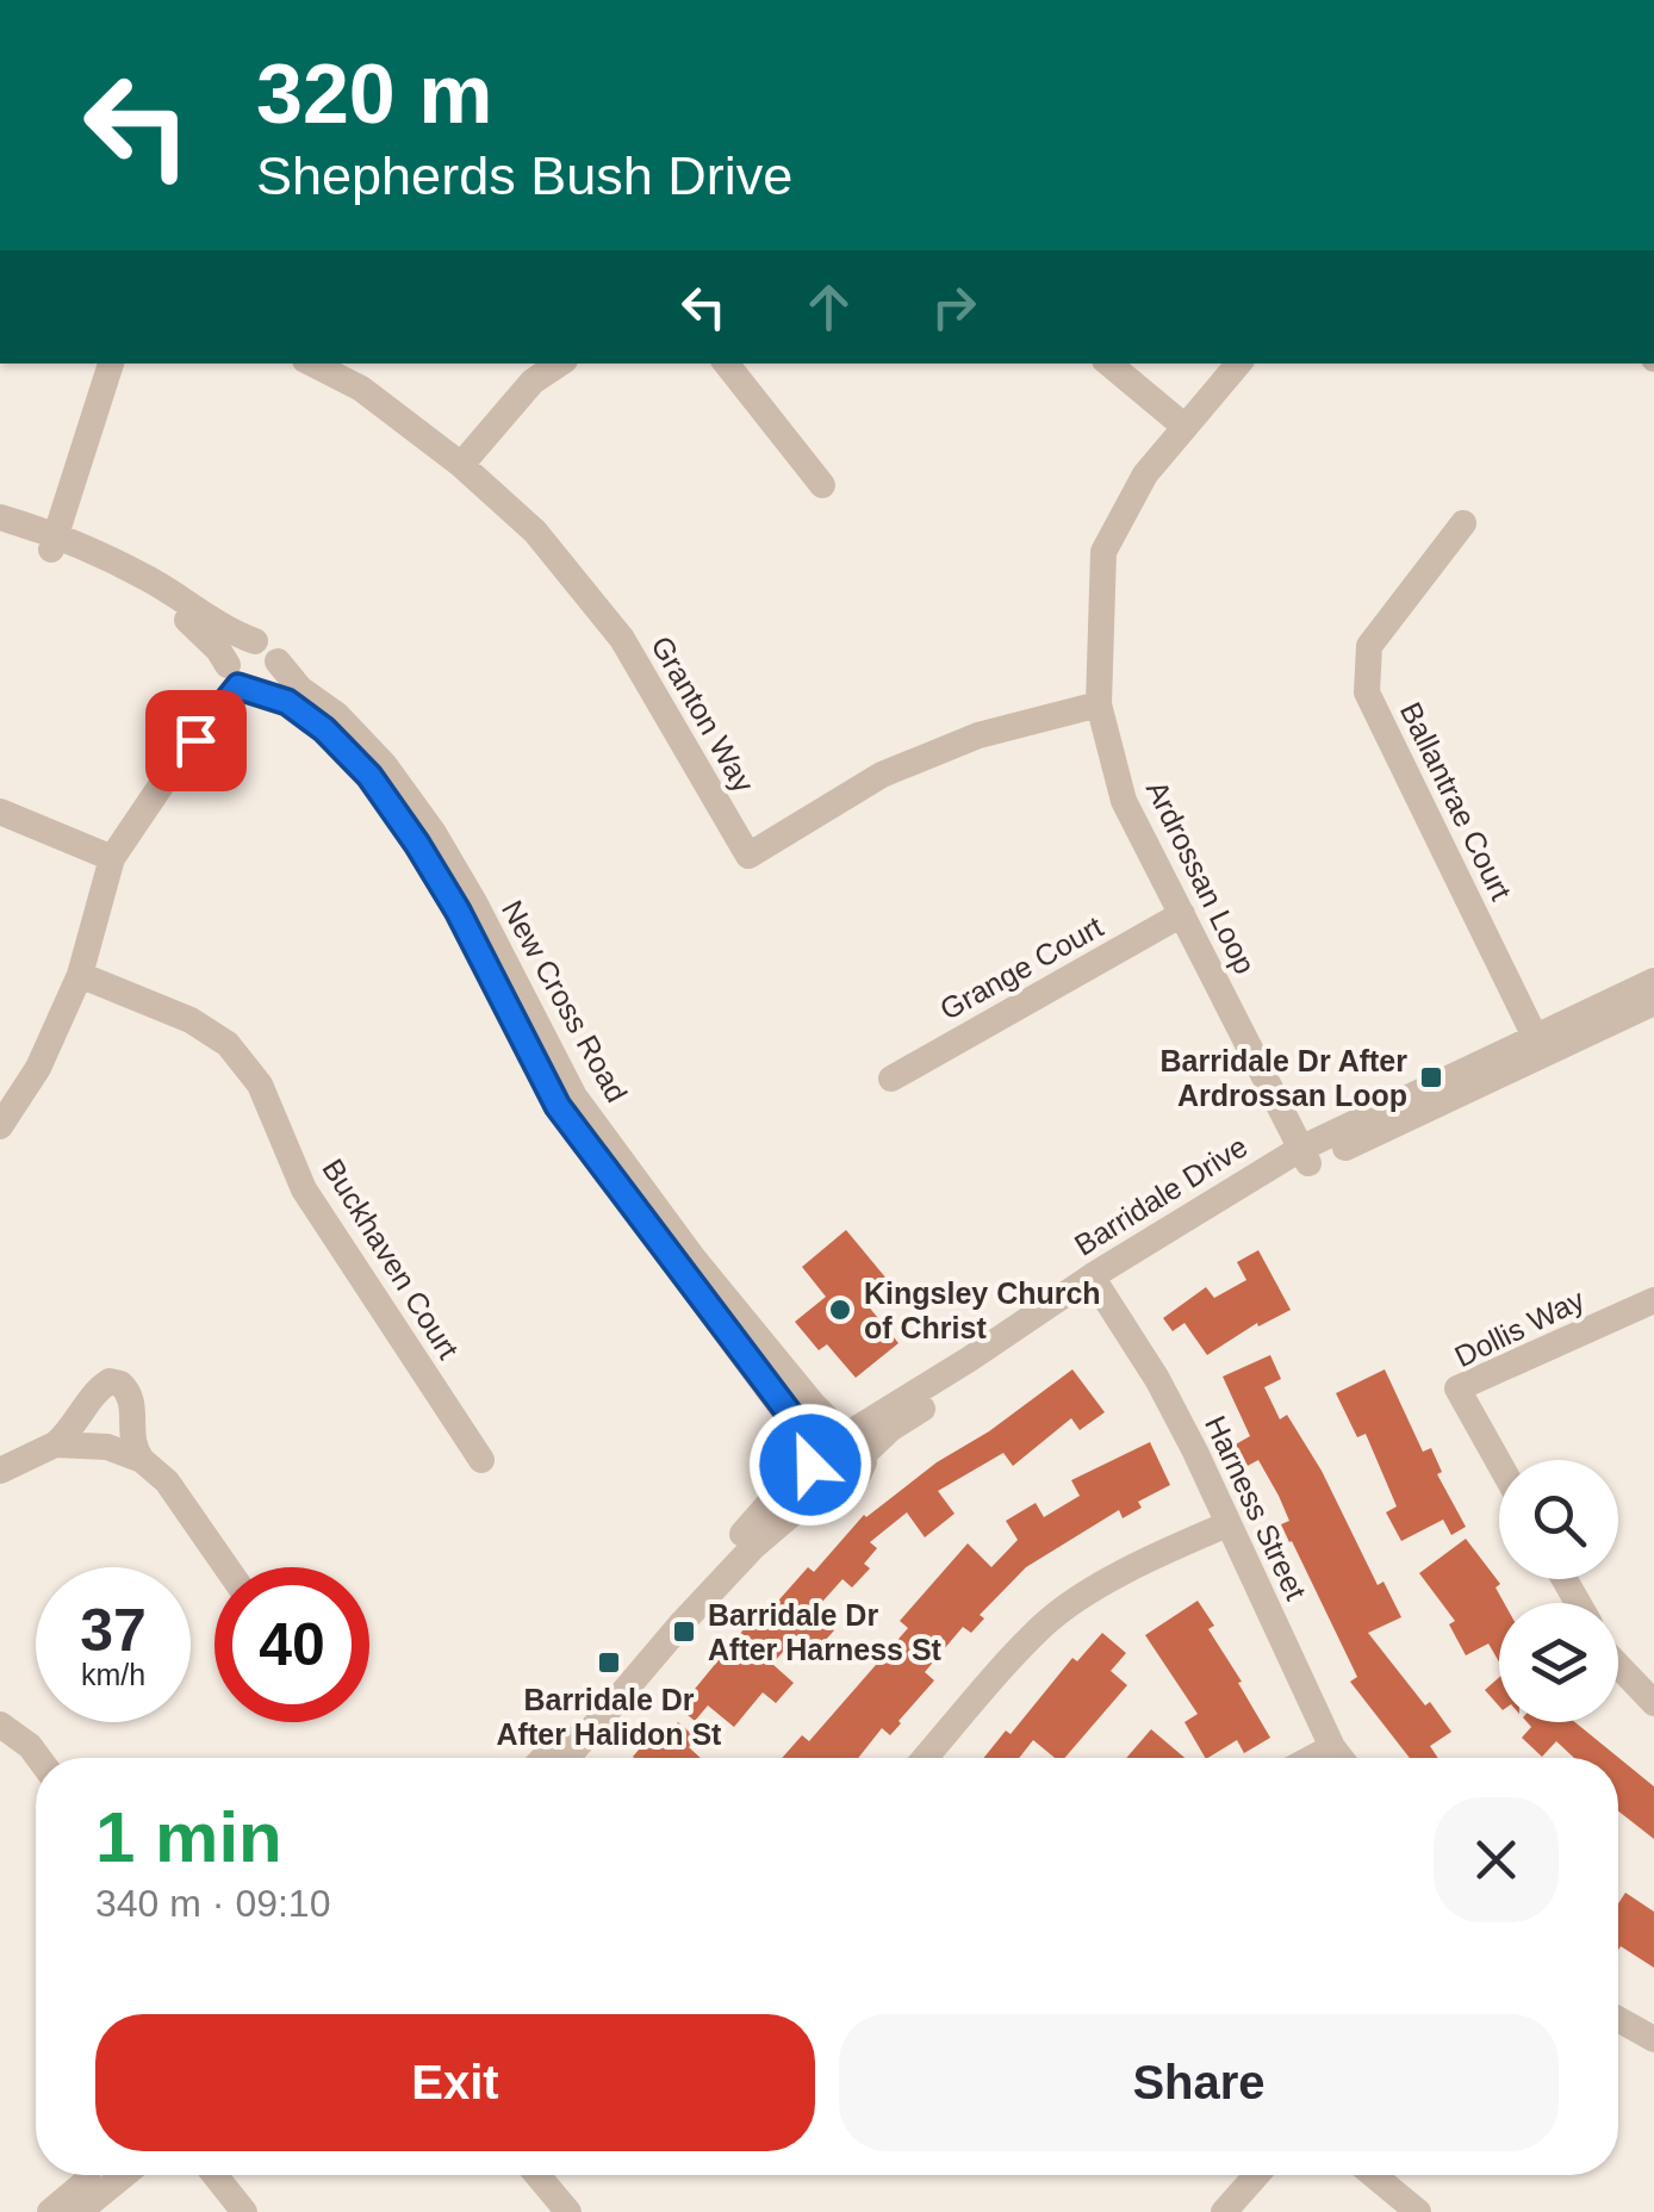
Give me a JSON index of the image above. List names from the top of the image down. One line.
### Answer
{"streets":{"street":["Granton Way","Ballantrae Court","Ardrossan Loop","Grange Court","New Cross Road","Barridale Drive","Buckhaven Court","Dollis Way","Harness Street"]},"crossings":[["Granton Way","Ardrossan Loop"],["Ballantrae Court","Barridale Drive"],["Ardrossan Loop","Grange Court"],["Ardrossan Loop","Barridale Drive"],["New Cross Road","Barridale Drive"],["Barridale Drive","Harness Street"]],"places":{"transit":["Barridale Dr After Ardrossan Loop","Barridale Dr After Harness St","Barridale Dr After Halidon St"],"other":["Kingsley Church of Christ"]},"page":{"turn":["320 m","Shepherds Bush Drive"],"speed":"37 km/h","limit":"40","heading":["1 min","340 m · 09:10"],"buttons":["Exit","Share"]}}
